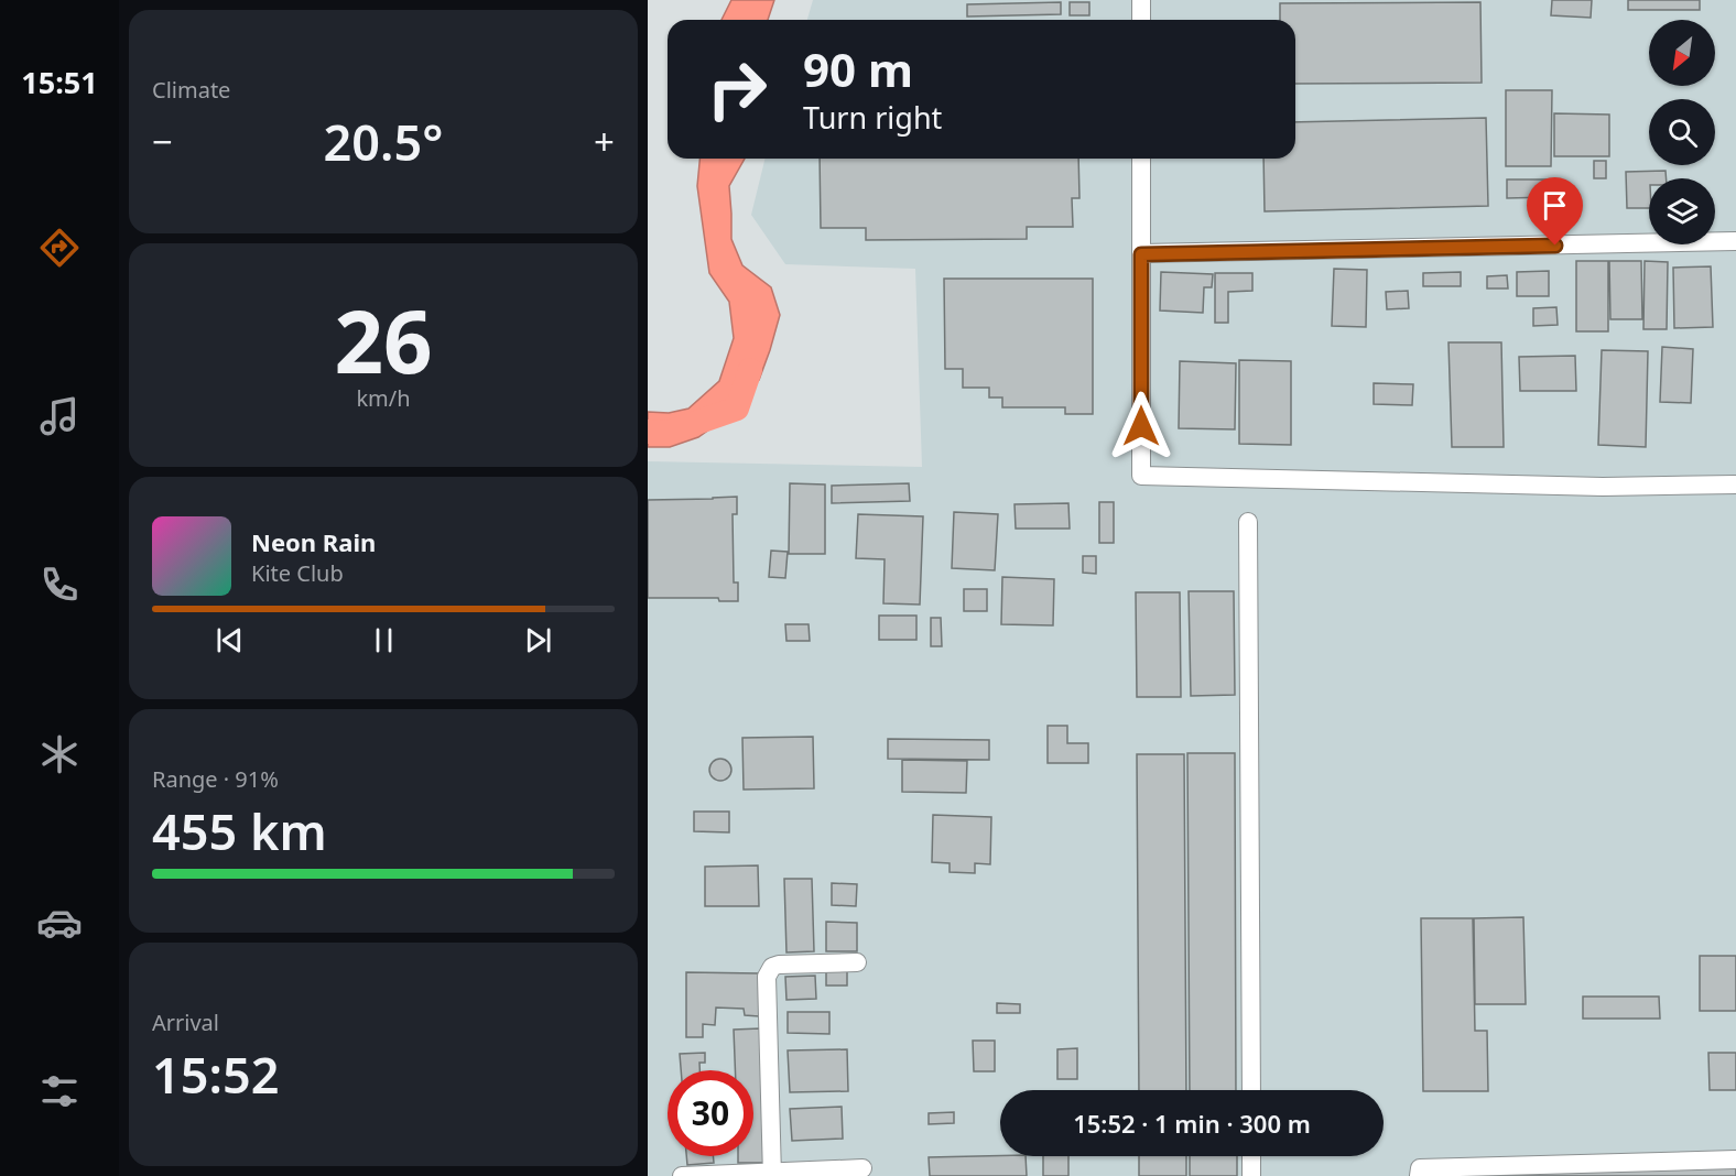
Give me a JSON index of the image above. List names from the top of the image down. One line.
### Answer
{"north":"bottom left","page":{"tabs":"15:51","tile":["Climate",["26","km/h"],["Range · 91%","455 km"],["Arrival","15:52"]],"turn":["90 m","Turn right"],"heat":["−","20.5°","+"],"song":["Neon Rain","Kite Club"],"limit":"30","trip":"15:52 · 1 min · 300 m"}}
